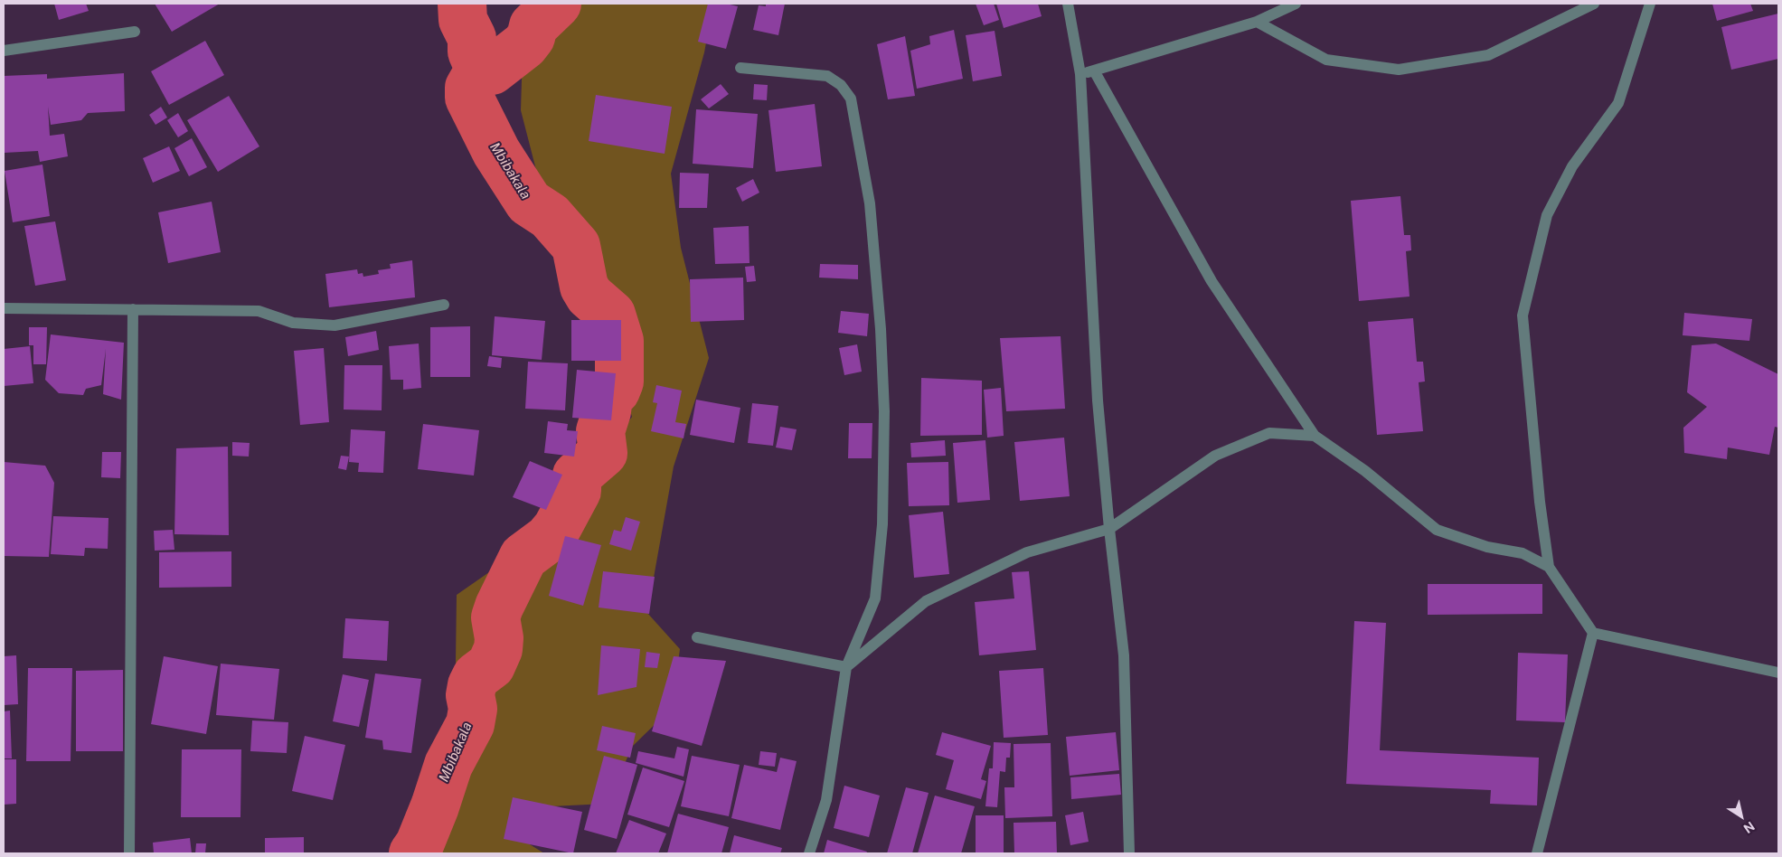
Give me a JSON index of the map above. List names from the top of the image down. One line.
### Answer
{"water":["Mbibakala"],"north":"bottom right"}
